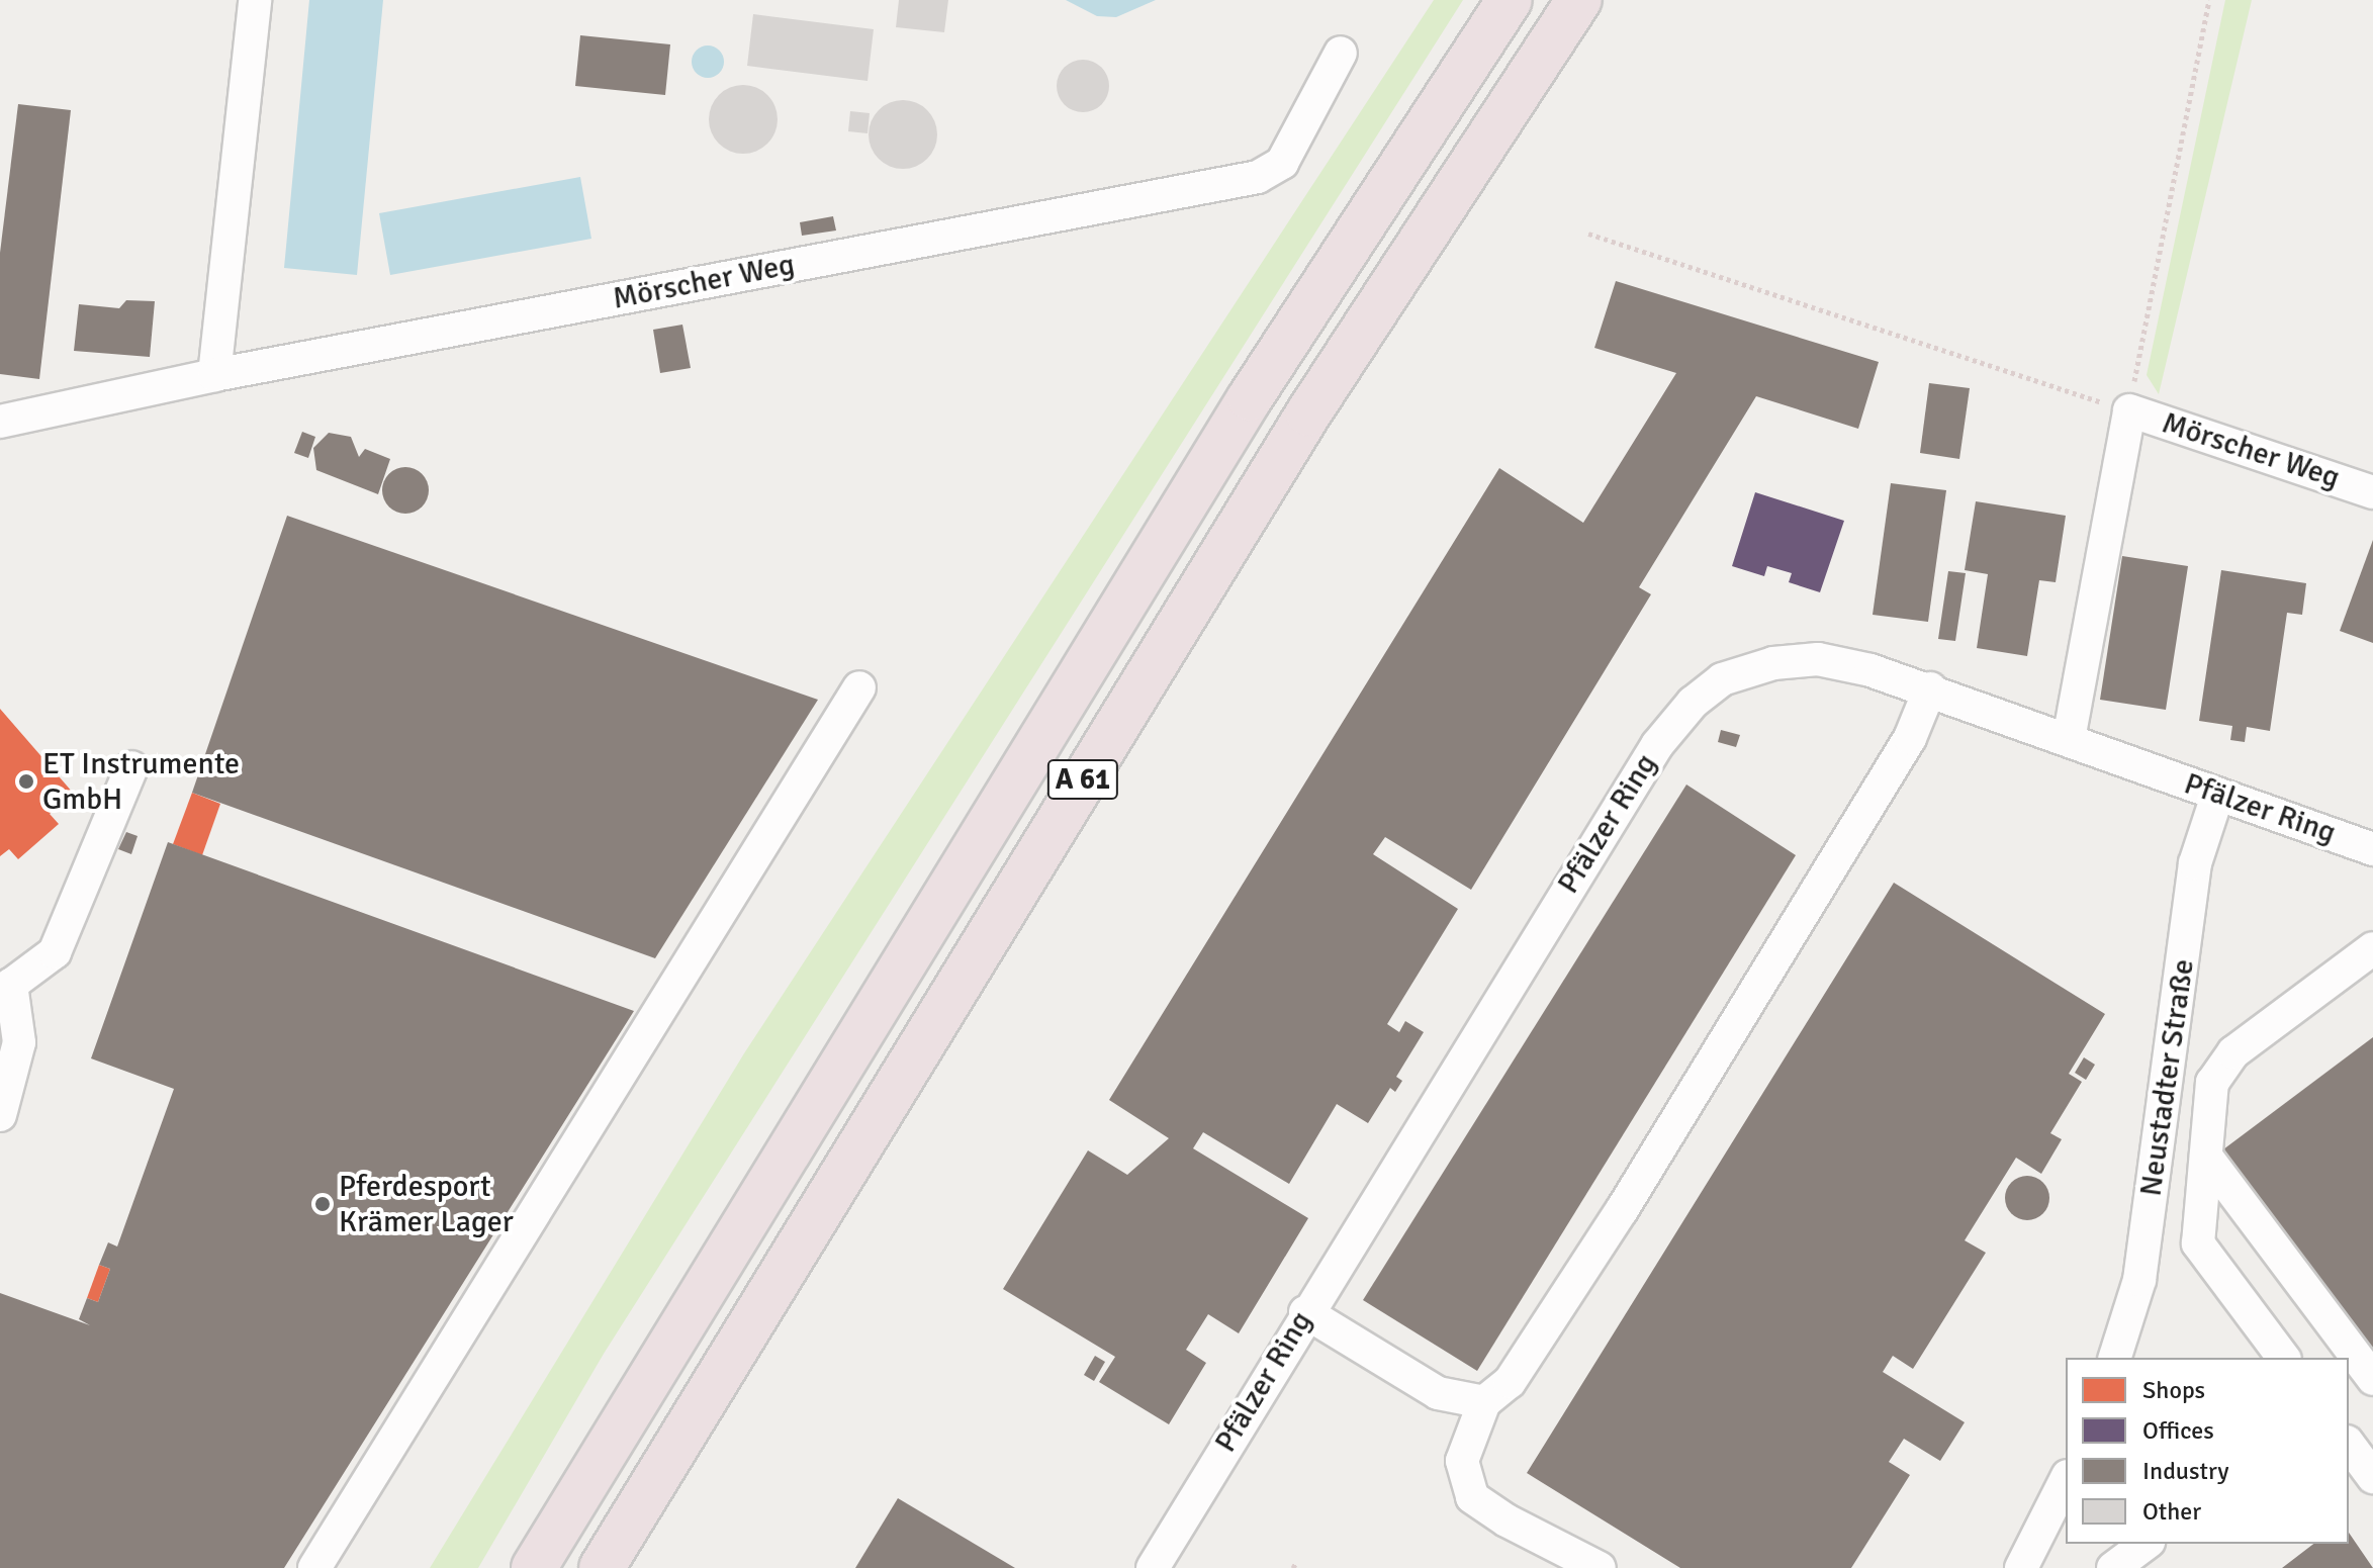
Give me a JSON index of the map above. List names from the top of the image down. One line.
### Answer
{"streets":{"highway":["A 61"],"street":["Mörscher Weg","Pfälzer Ring","Neustadter Straße"]},"crossings":[["Pfälzer Ring","Neustadter Straße"]],"places":["ET Instrumente GmbH","Pferdesport Krämer Lager"],"legend":["Shops","Offices","Industry","Other"]}
